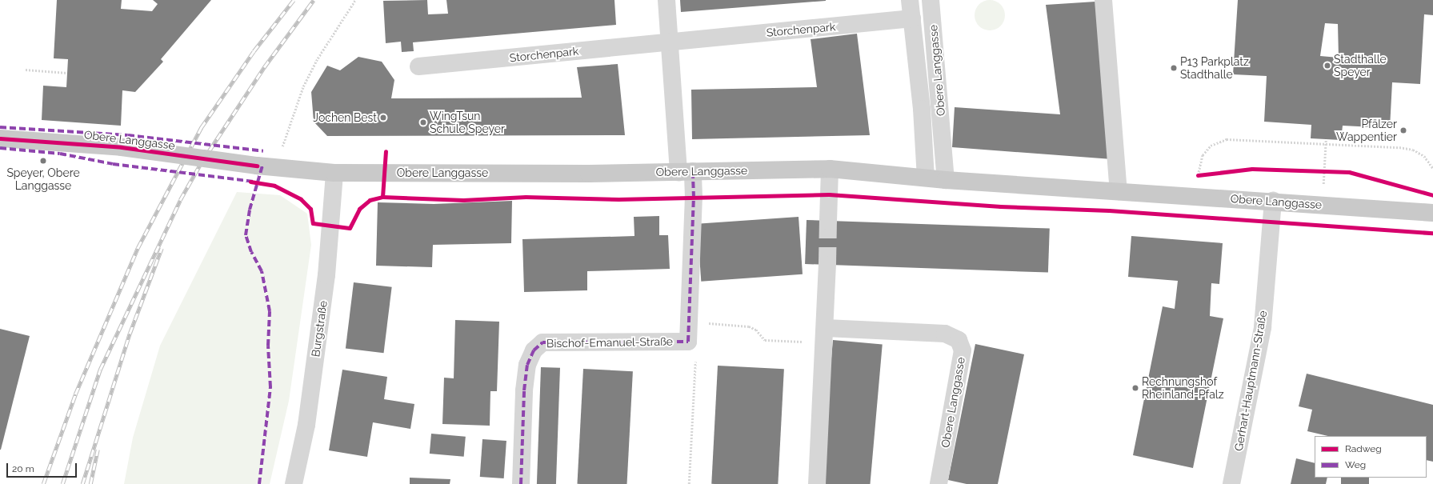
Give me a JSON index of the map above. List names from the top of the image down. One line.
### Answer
{"streets":{"main road":["Obere Langgasse"],"street":["Storchenpark","Burgstraße","Bischof-Emanuel-Straße","Gerhart-Hauptmann-Straße"]},"crossings":[["Obere Langgasse","Burgstraße"],["Obere Langgasse","Bischof-Emanuel-Straße"],["Obere Langgasse","Gerhart-Hauptmann-Straße"]],"places":["Stadthalle Speyer","P13 Parkplatz Stadthalle","Jochen Best","WingTsun Schule Speyer","Pfälzer Wappentier","Speyer, Obere Langgasse","Rechnungshof Rheinland-Pfalz"],"legend":["Radweg","Weg"],"scale_bar":"20 m"}
